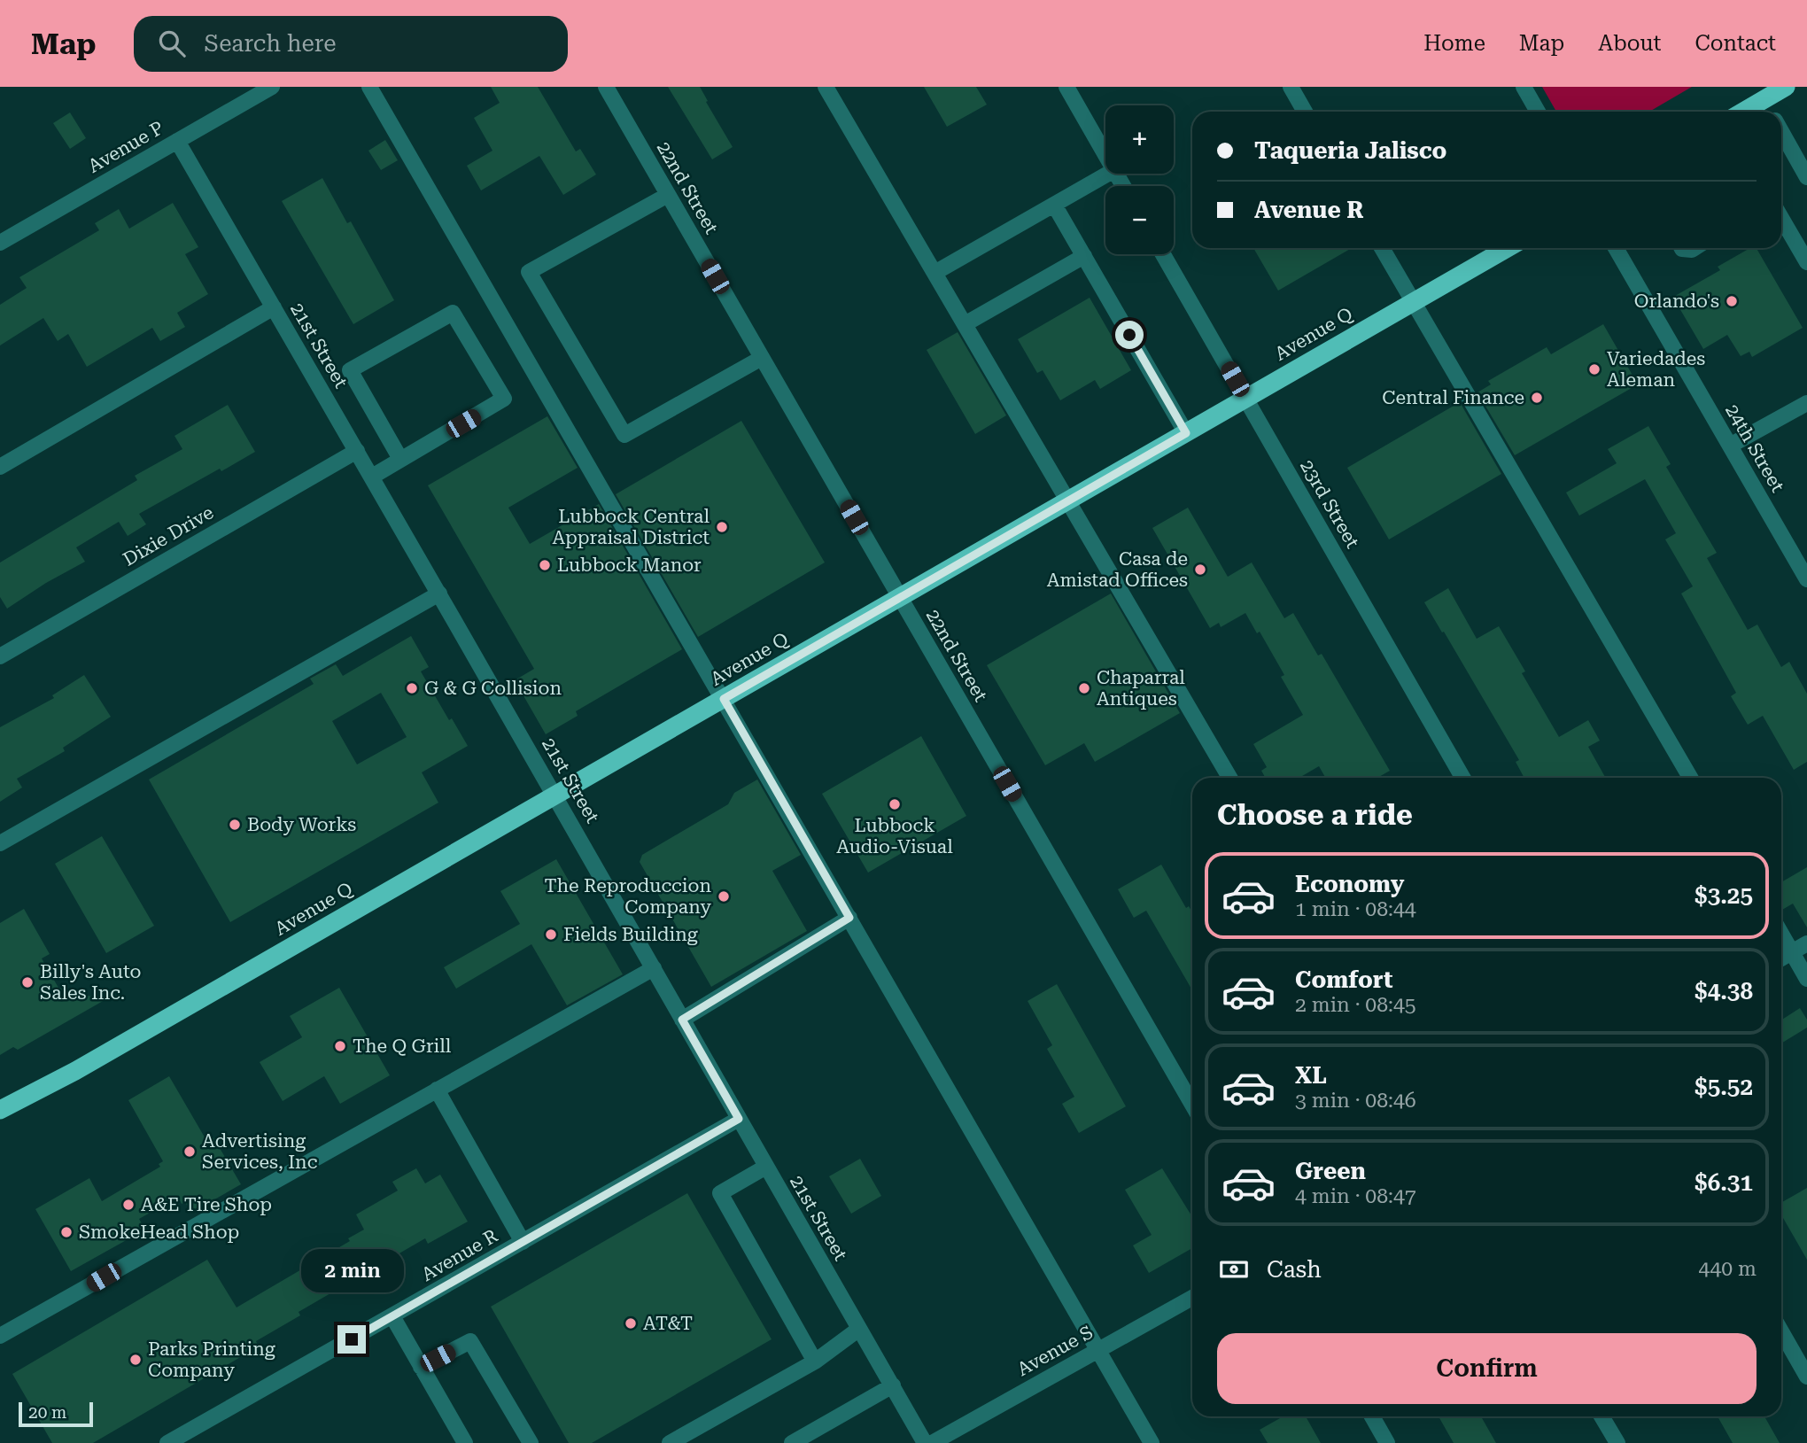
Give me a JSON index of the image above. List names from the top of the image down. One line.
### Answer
{"streets":{"highway":["Avenue Q"],"street":["Avenue P","22nd Street","21st Street","24th Street","23rd Street","Dixie Drive","Avenue R","Avenue S"]},"crossings":[["Avenue P","21st Street"],["22nd Street","Avenue Q"],["Avenue Q","21st Street"],["Avenue Q","23rd Street"],["21st Street","Dixie Drive"],["21st Street","Avenue R"]],"places":["Orlando's","Variedades Aleman","Central Finance","Lubbock Central Appraisal District","Lubbock Manor","Casa de Amistad Offices","G & G Collision","Chaparral Antiques","Lubbock Audio-Visual","Body Works","The Reproduccion Company","Fields Building","Billy's Auto Sales Inc.","The Q Grill","Advertising Services, Inc","A&E Tire Shop","SmokeHead Shop","AT&T","Parks Printing Company"],"scale_bar":"20 m","page":{"header":"Map","search":"Search here","nav":["Home","Map","About","Contact"],"map_buttons":["+","−"],"banner":["Taqueria Jalisco","Avenue R"],"heading":"Choose a ride","list":[{"name":"Economy","note":"1 min · 08:44","value":"$3.25"},{"name":"Comfort","note":"2 min · 08:45","value":"$4.38"},{"name":"XL","note":"3 min · 08:46","value":"$5.52"},{"name":"Green","note":"4 min · 08:47","value":"$6.31"}],"pay":["Cash","440 m"],"bubble":"2 min","buttons":"Confirm","scale":"20 m"}}
